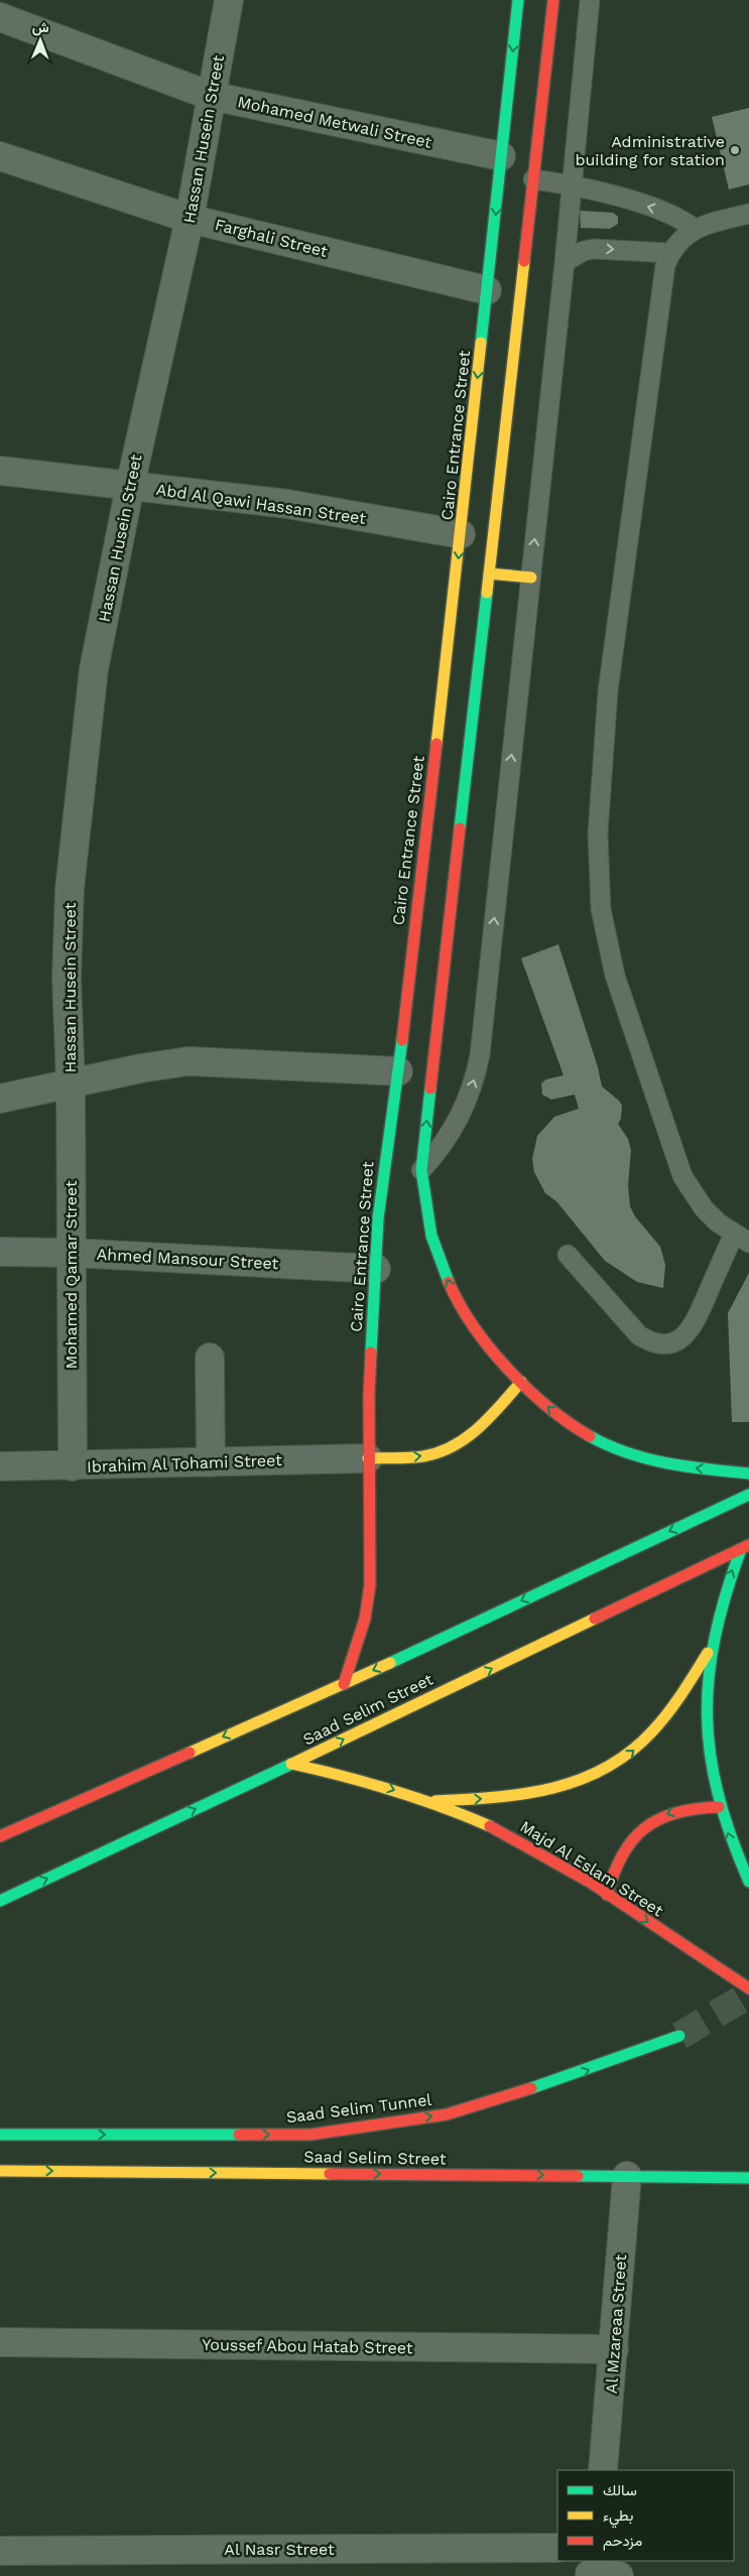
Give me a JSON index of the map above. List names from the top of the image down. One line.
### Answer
{"streets":{"street":["Mohamed Metwali Street","Hassan Husein Street","Farghali Street","Cairo Entrance Street","Abd Al Qawi Hassan Street","Ahmed Mansour Street","Mohamed Qamar Street","Ibrahim Al Tohami Street","Saad Selim Street","Majd Al Eslam Street","Saad Selim Tunnel","Al Mzareaa Street","Youssef Abou Hatab Street","Al Nasr Street"]},"crossings":[["Mohamed Metwali Street","Hassan Husein Street"],["Mohamed Metwali Street","Cairo Entrance Street"],["Hassan Husein Street","Farghali Street"],["Hassan Husein Street","Abd Al Qawi Hassan Street"],["Hassan Husein Street","Mohamed Qamar Street"],["Farghali Street","Cairo Entrance Street"],["Cairo Entrance Street","Abd Al Qawi Hassan Street"],["Cairo Entrance Street","Ahmed Mansour Street"],["Cairo Entrance Street","Ibrahim Al Tohami Street"],["Cairo Entrance Street","Saad Selim Street"],["Ahmed Mansour Street","Mohamed Qamar Street"],["Mohamed Qamar Street","Ibrahim Al Tohami Street"],["Saad Selim Street","Majd Al Eslam Street"],["Saad Selim Street","Al Mzareaa Street"],["Al Mzareaa Street","Youssef Abou Hatab Street"]],"one_way":["Majd Al Eslam Street","Saad Selim Tunnel"],"places":["Administrative building for station"],"legend":["سالك","بطيء","مزدحم"],"north":"top"}
